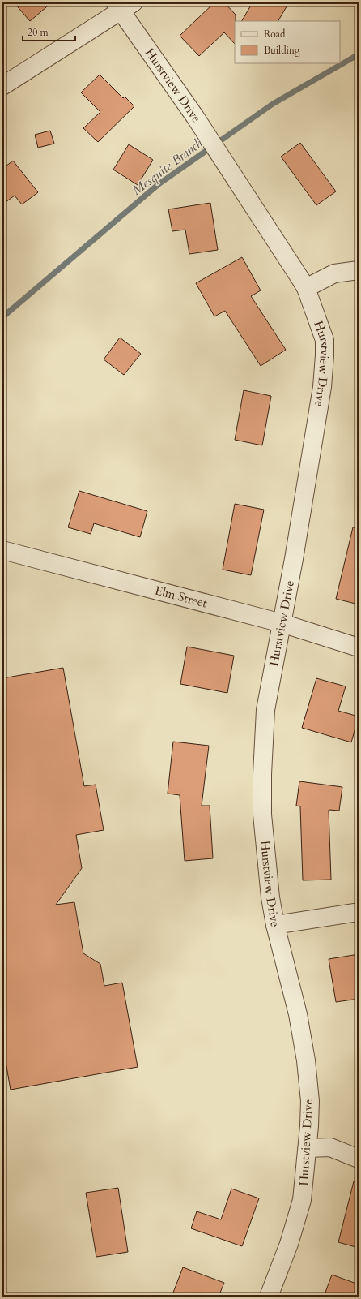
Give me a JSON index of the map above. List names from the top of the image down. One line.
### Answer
{"streets":{"street":["Hurstview Drive","Elm Street"]},"crossings":[["Hurstview Drive","Elm Street"]],"water":["Mesquite Branch"],"legend":["Road","Building"],"scale_bar":"20 m"}
